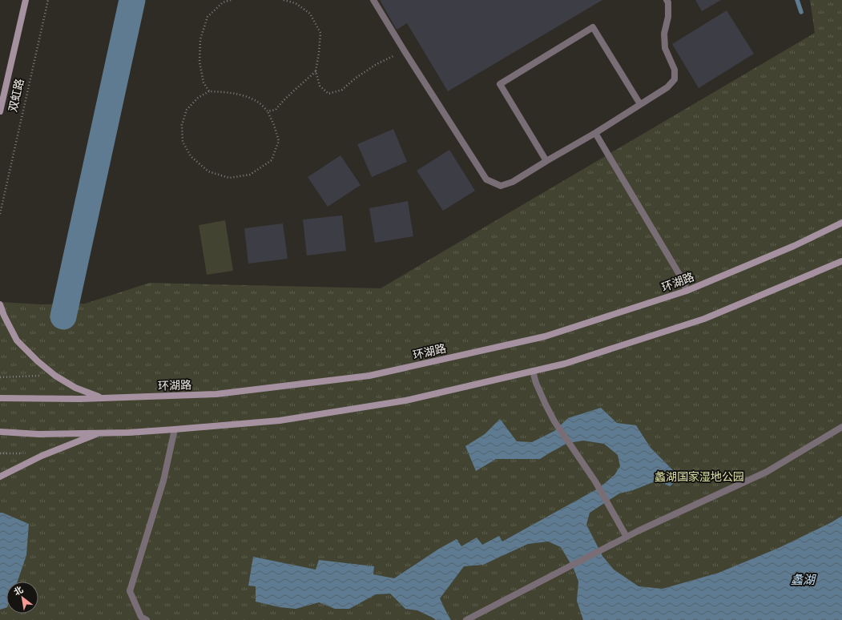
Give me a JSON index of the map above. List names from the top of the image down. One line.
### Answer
{"streets":{"main road":["双虹路","环湖路"]},"water":["蠡湖"],"parks":["蠡湖国家湿地公园"],"north":"top left"}
